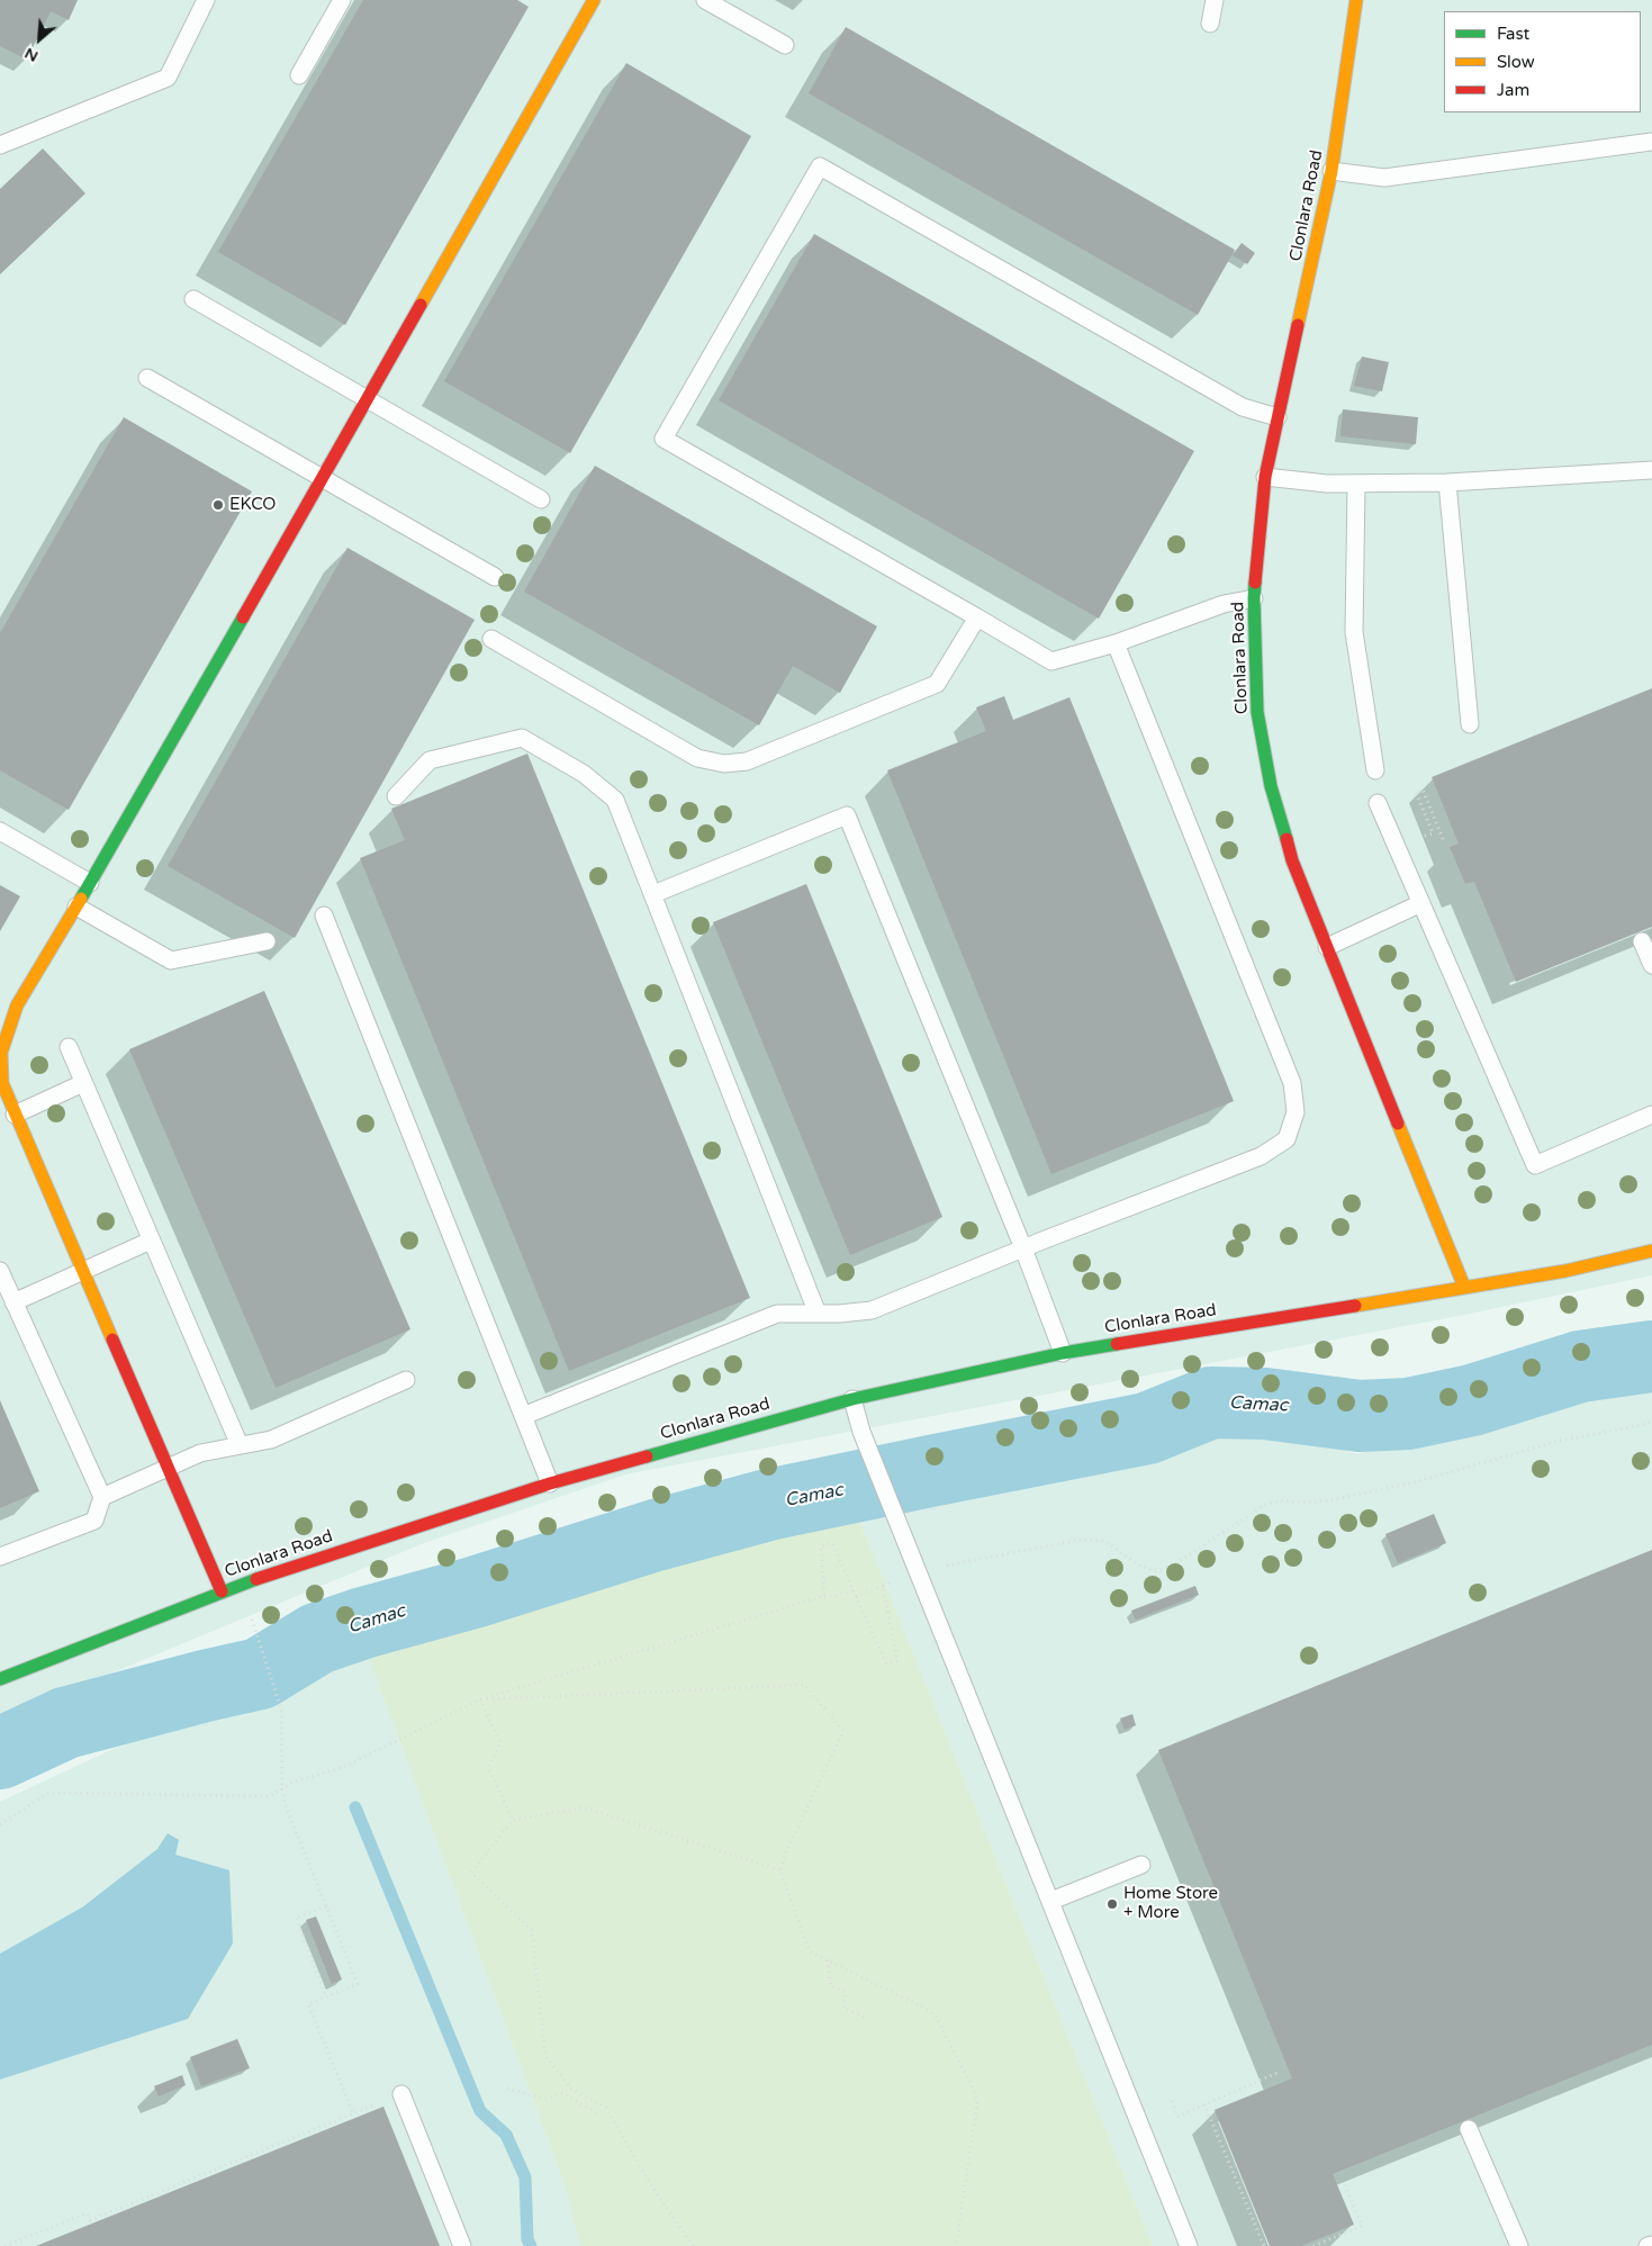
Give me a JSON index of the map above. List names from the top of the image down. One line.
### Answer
{"streets":{"street":["Clonlara Road"]},"water":["Camac"],"places":["EKCO","Home Store + More"],"legend":["Fast","Slow","Jam"],"north":"bottom left"}
